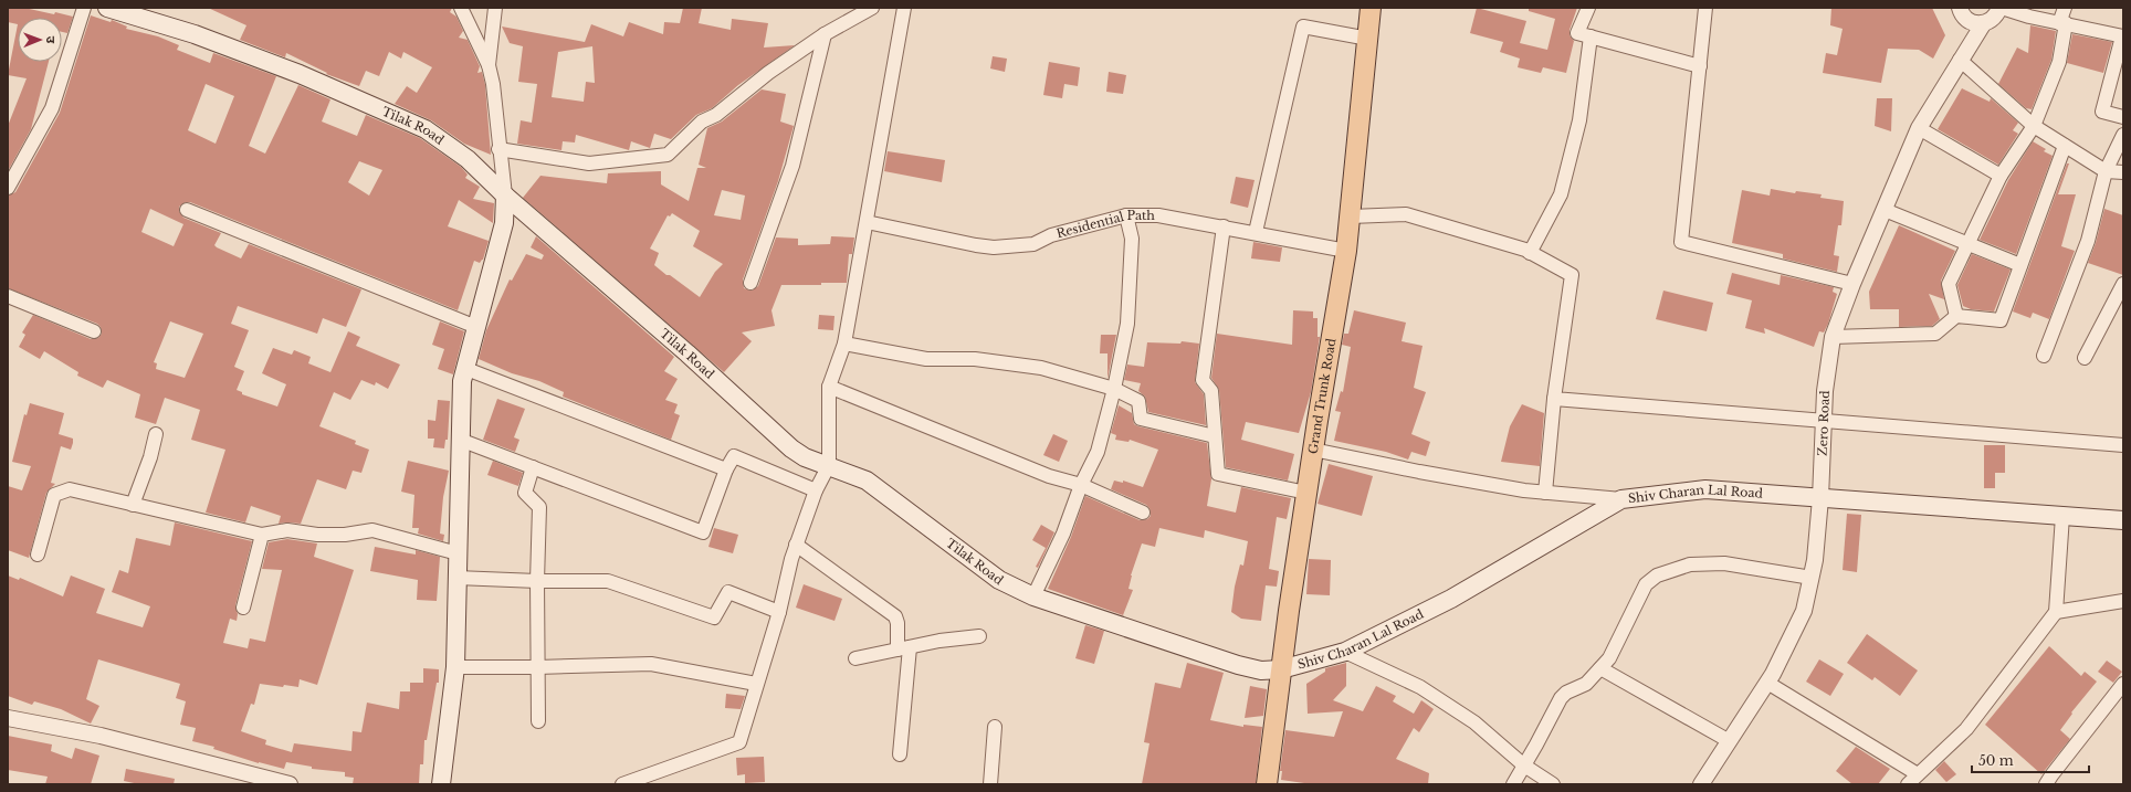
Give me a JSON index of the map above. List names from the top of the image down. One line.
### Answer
{"streets":{"main road":["Tilak Road","Grand Trunk Road","Shiv Charan Lal Road"],"street":["Residential Path","Zero Road"]},"crossings":[["Tilak Road","Grand Trunk Road"],["Tilak Road","Shiv Charan Lal Road"],["Residential Path","Grand Trunk Road"],["Grand Trunk Road","Shiv Charan Lal Road"],["Zero Road","Shiv Charan Lal Road"]],"scale_bar":"50 m","north":"right"}
